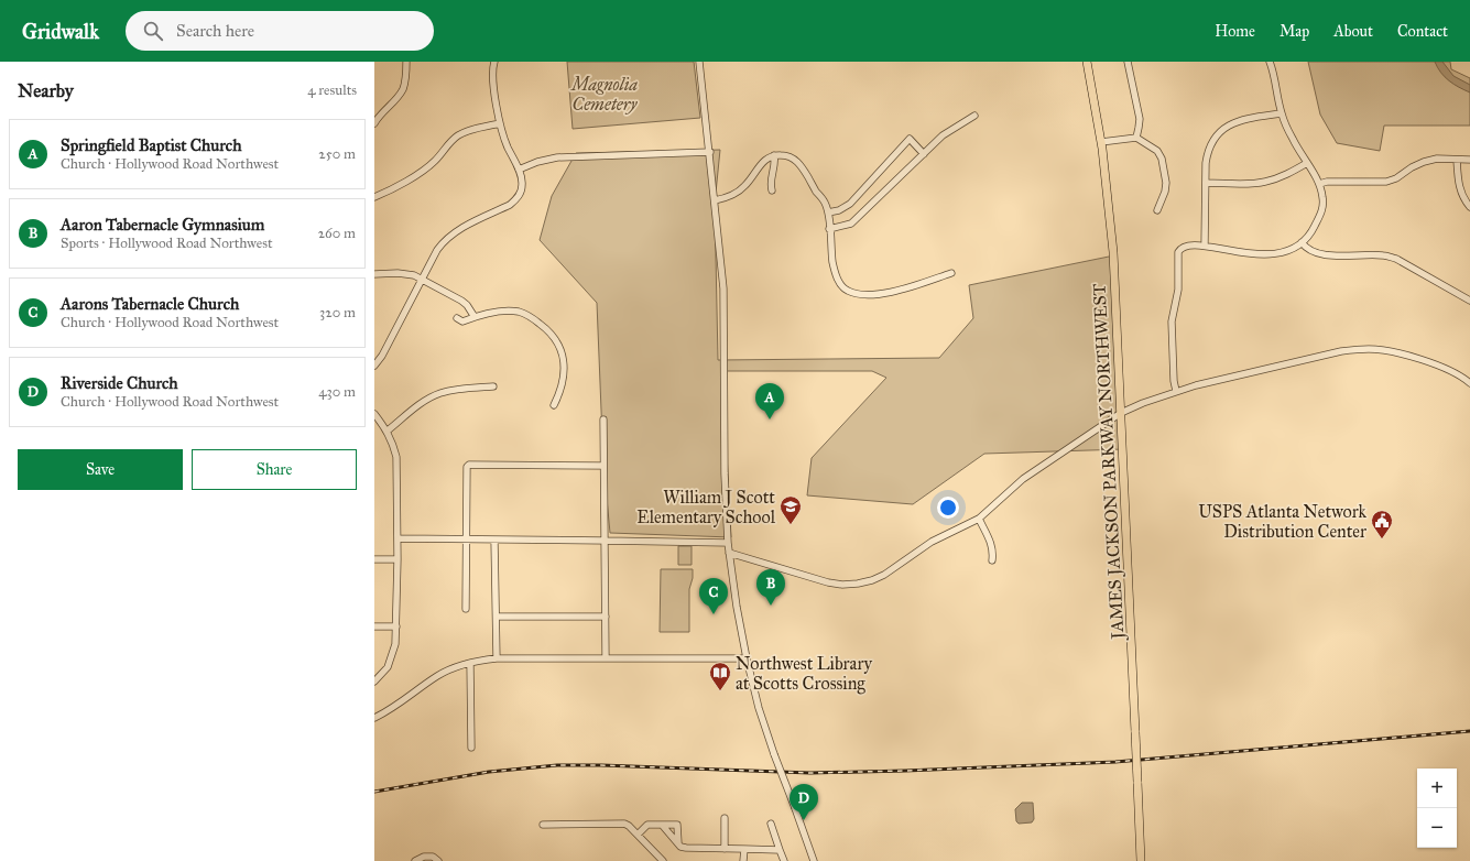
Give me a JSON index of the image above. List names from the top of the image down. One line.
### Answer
{"streets":{"main road":["JAMES JACKSON PARKWAY NORTHWEST"]},"parks":["Magnolia Cemetery"],"places":{"school or university":["William J Scott Elementary School"],"public building":["USPS Atlanta Network Distribution Center"],"library":["Northwest Library at Scotts Crossing"]},"page":{"header":"Gridwalk","search":"Search here","nav":["Home","Map","About","Contact"],"heading":["Nearby","4 results"],"list":[{"mark":"A","name":"Springfield Baptist Church","note":"Church · Hollywood Road Northwest","value":"250 m"},{"mark":"B","name":"Aaron Tabernacle Gymnasium","note":"Sports · Hollywood Road Northwest","value":"260 m"},{"mark":"C","name":"Aarons Tabernacle Church","note":"Church · Hollywood Road Northwest","value":"320 m"},{"mark":"D","name":"Riverside Church","note":"Church · Hollywood Road Northwest","value":"430 m"}],"pins":["A","B","C","D"],"buttons":["Save","Share"],"map_buttons":["+","−"]}}
